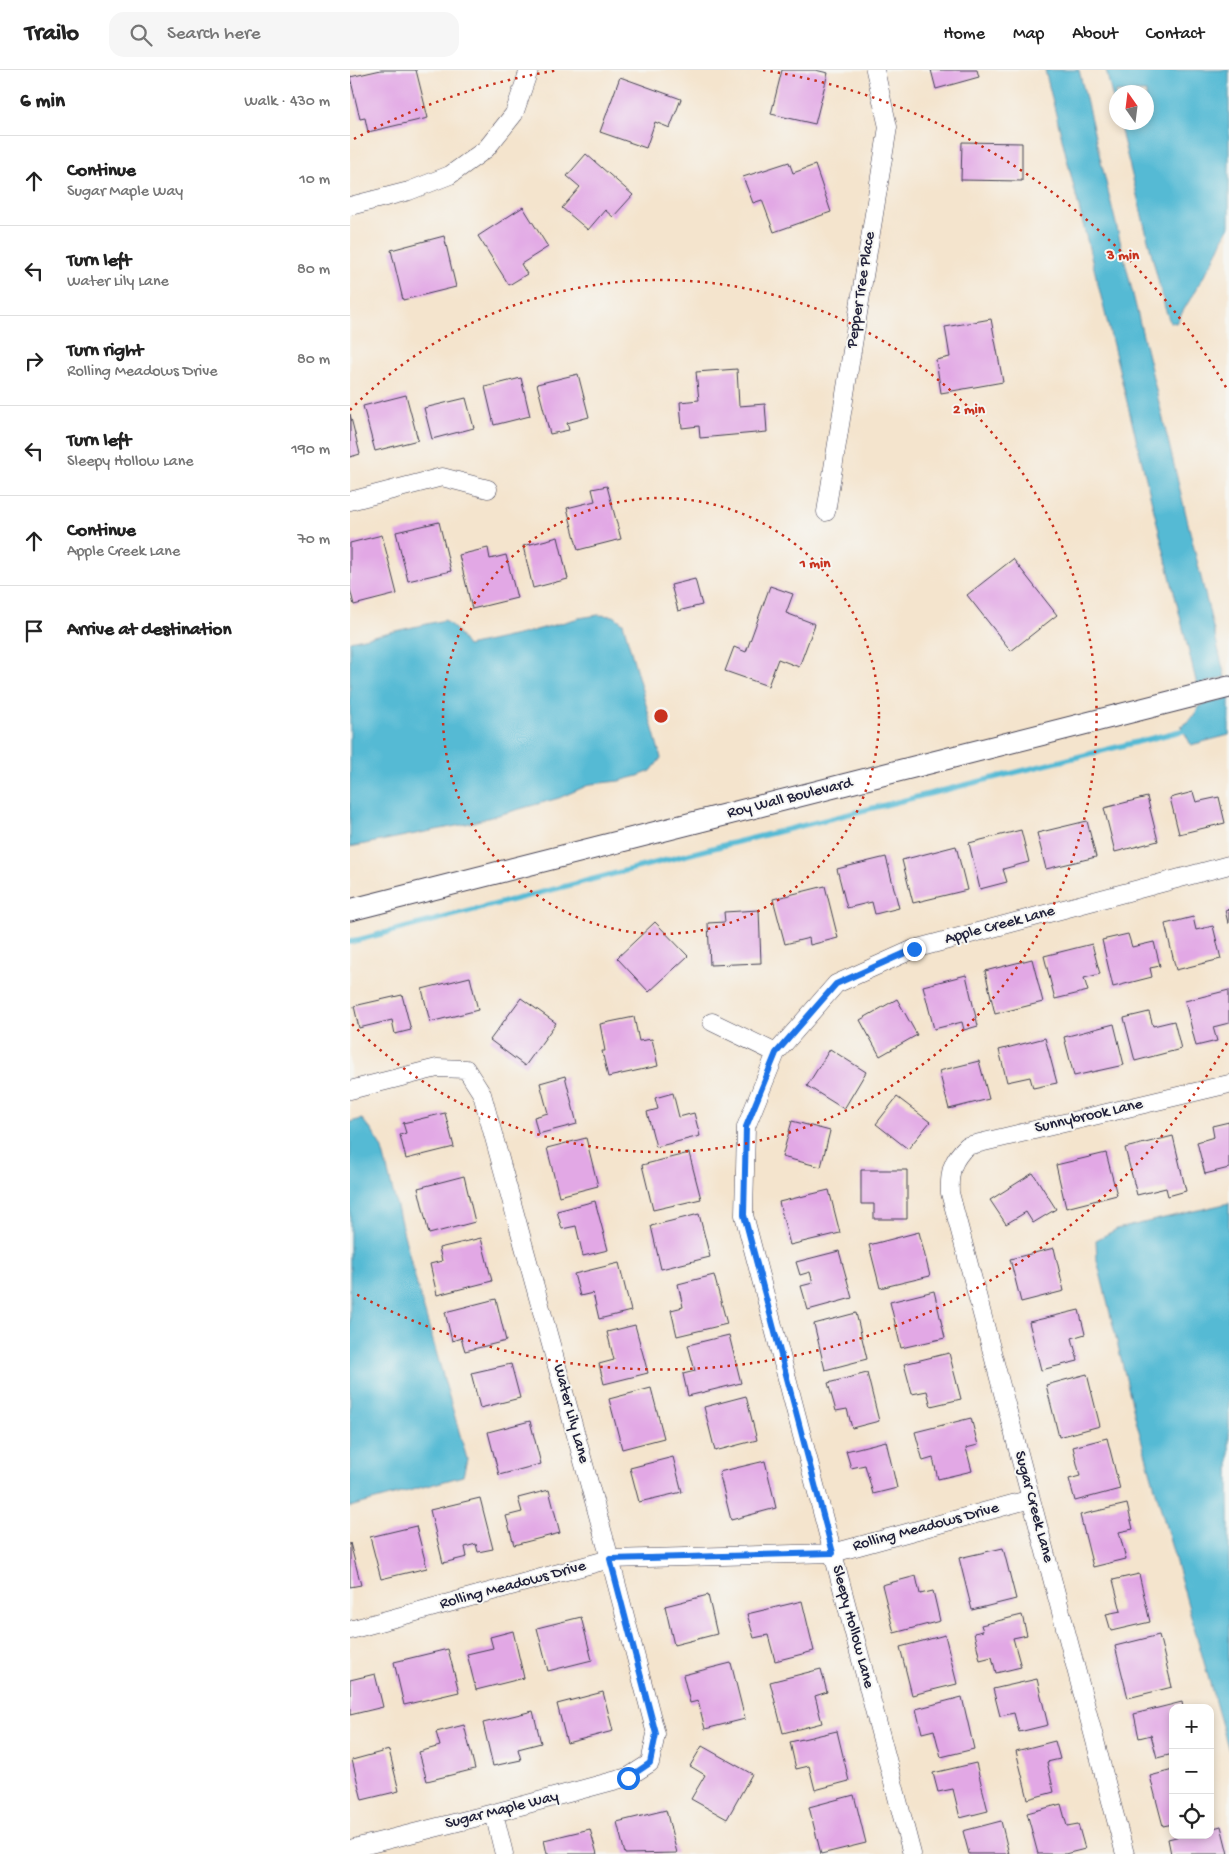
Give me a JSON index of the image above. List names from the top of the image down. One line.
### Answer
{"streets":{"street":["Pepper Tree Place","Roy Wall Boulevard","Apple Creek Lane","Sunnybrook Lane","Water Lily Lane","Sugar Creek Lane","Rolling Meadows Drive","Sleepy Hollow Lane","Sugar Maple Way"]},"crossings":[["Apple Creek Lane","Sleepy Hollow Lane"],["Sunnybrook Lane","Sugar Creek Lane"],["Water Lily Lane","Rolling Meadows Drive"],["Water Lily Lane","Sugar Maple Way"],["Sugar Creek Lane","Rolling Meadows Drive"],["Rolling Meadows Drive","Sleepy Hollow Lane"]],"north":"top","page":{"header":"Trailo","search":"Search here","nav":["Home","Map","About","Contact"],"heading":["6 min","Walk · 430 m"],"list":[["Continue","Sugar Maple Way","10 m"],["Turn left","Water Lily Lane","80 m"],["Turn right","Rolling Meadows Drive","80 m"],["Turn left","Sleepy Hollow Lane","190 m"],["Continue","Apple Creek Lane","70 m"],"Arrive at destination"],"map_buttons":["+","−"]},"rings":["3 min","2 min","1 min"]}
